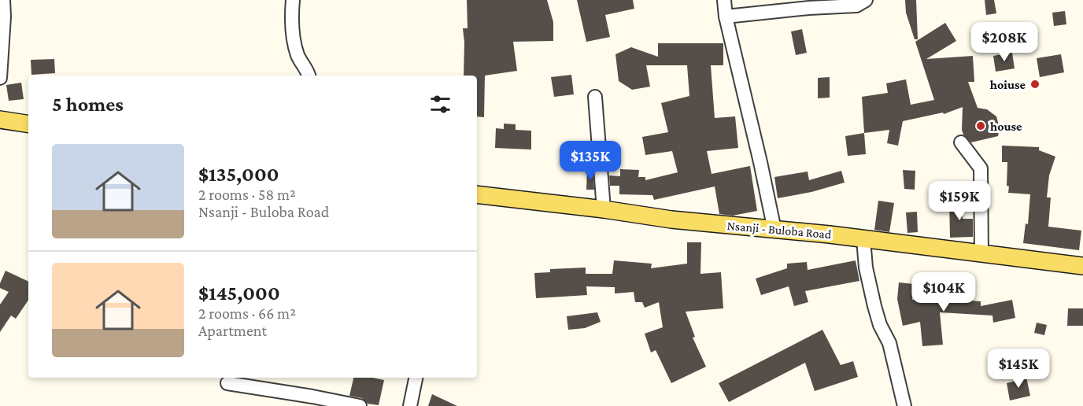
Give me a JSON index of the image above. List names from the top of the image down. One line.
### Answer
{"streets":{"main road":["Nsanji - Buloba Road"]},"places":["hoiuse","house"],"page":{"price":["$208K","$135K","$159K","$104K","$145K"],"heading":"5 homes","list":[{"name":"$135,000","note":"2 rooms · 58 m² · Nsanji - Buloba Road"},{"name":"$145,000","note":"2 rooms · 66 m² · Apartment"}]}}
